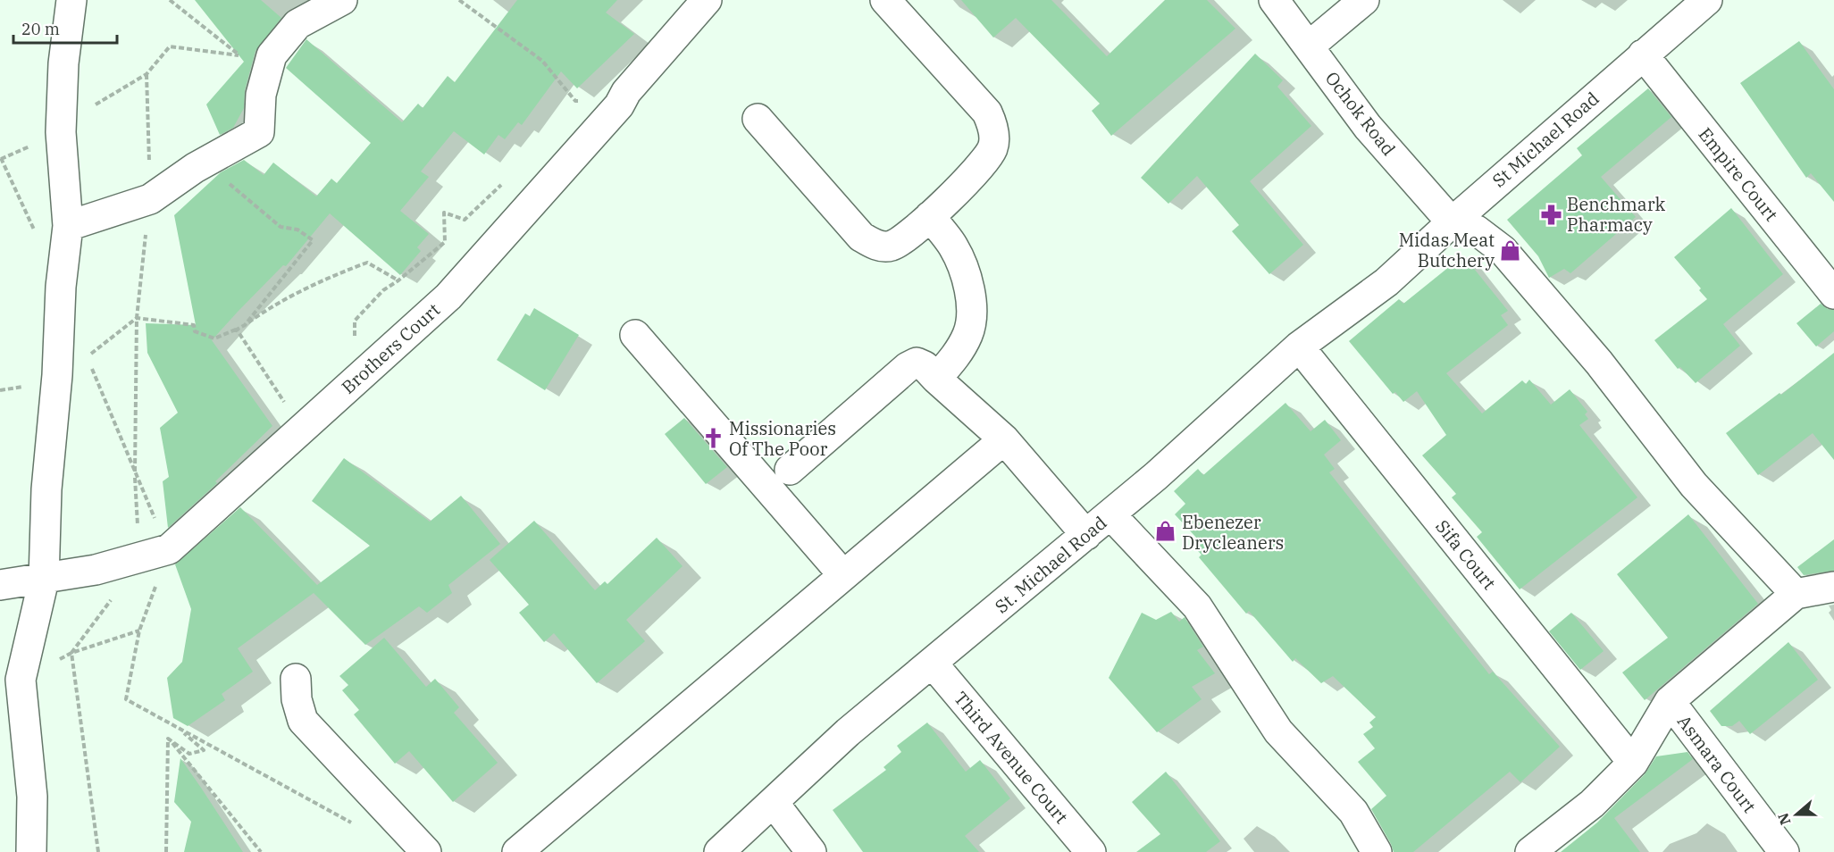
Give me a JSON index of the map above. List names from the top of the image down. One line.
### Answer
{"streets":{"street":["Ochok Road","St Michael Road","Empire Court","Brothers Court","Sifa Court","St. Michael Road","Third Avenue Court","Asmara Court"]},"crossings":[["Ochok Road","St Michael Road"],["St Michael Road","Empire Court"],["St Michael Road","St. Michael Road"],["Sifa Court","St. Michael Road"],["St. Michael Road","Third Avenue Court"]],"places":{"pharmacy":["Benchmark Pharmacy"],"shop":["Midas Meat Butchery","Ebenezer Drycleaners"],"church":["Missionaries Of The Poor"]},"scale_bar":"20 m","north":"left"}
